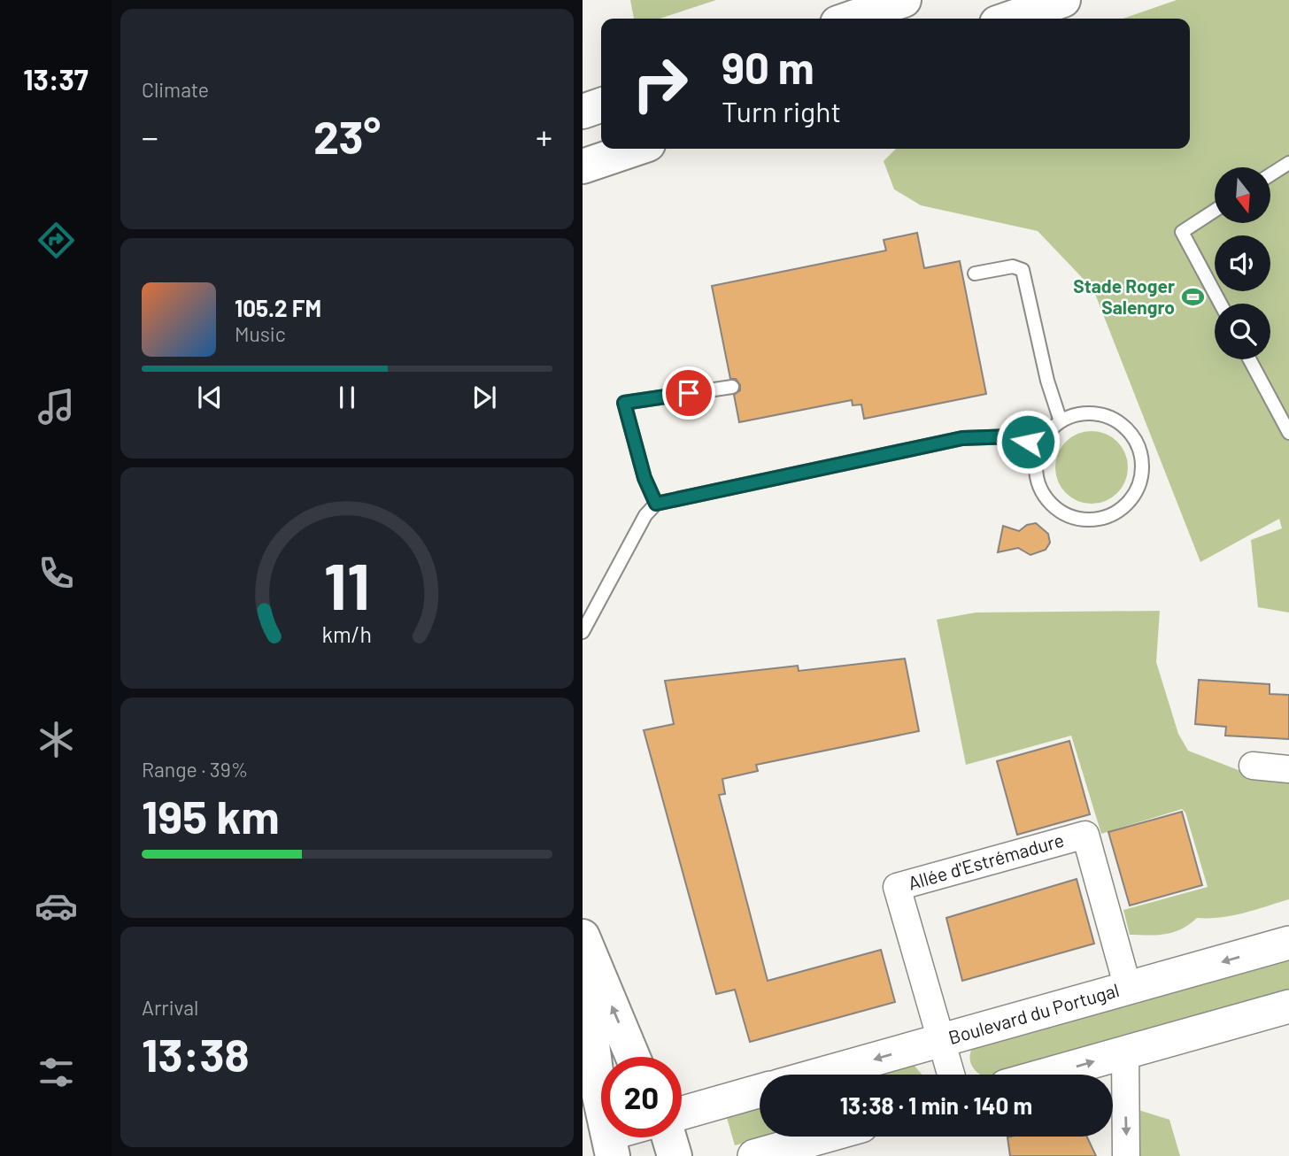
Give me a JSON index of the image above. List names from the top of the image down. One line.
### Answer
{"streets":{"street":["Allée d'Estrémadure","Boulevard du Portugal"]},"crossings":[["Allée d'Estrémadure","Boulevard du Portugal"]],"places":{"sports":["Stade Roger Salengro"]},"north":"bottom","page":{"tabs":"13:37","tile":["Climate",["Range · 39%","195 km"],["Arrival","13:38"]],"turn":["90 m","Turn right"],"heat":["−","23°","+"],"song":["105.2 FM","Music"],"limit":"20","trip":"13:38 · 1 min · 140 m","gauge":["11","km/h"]}}
